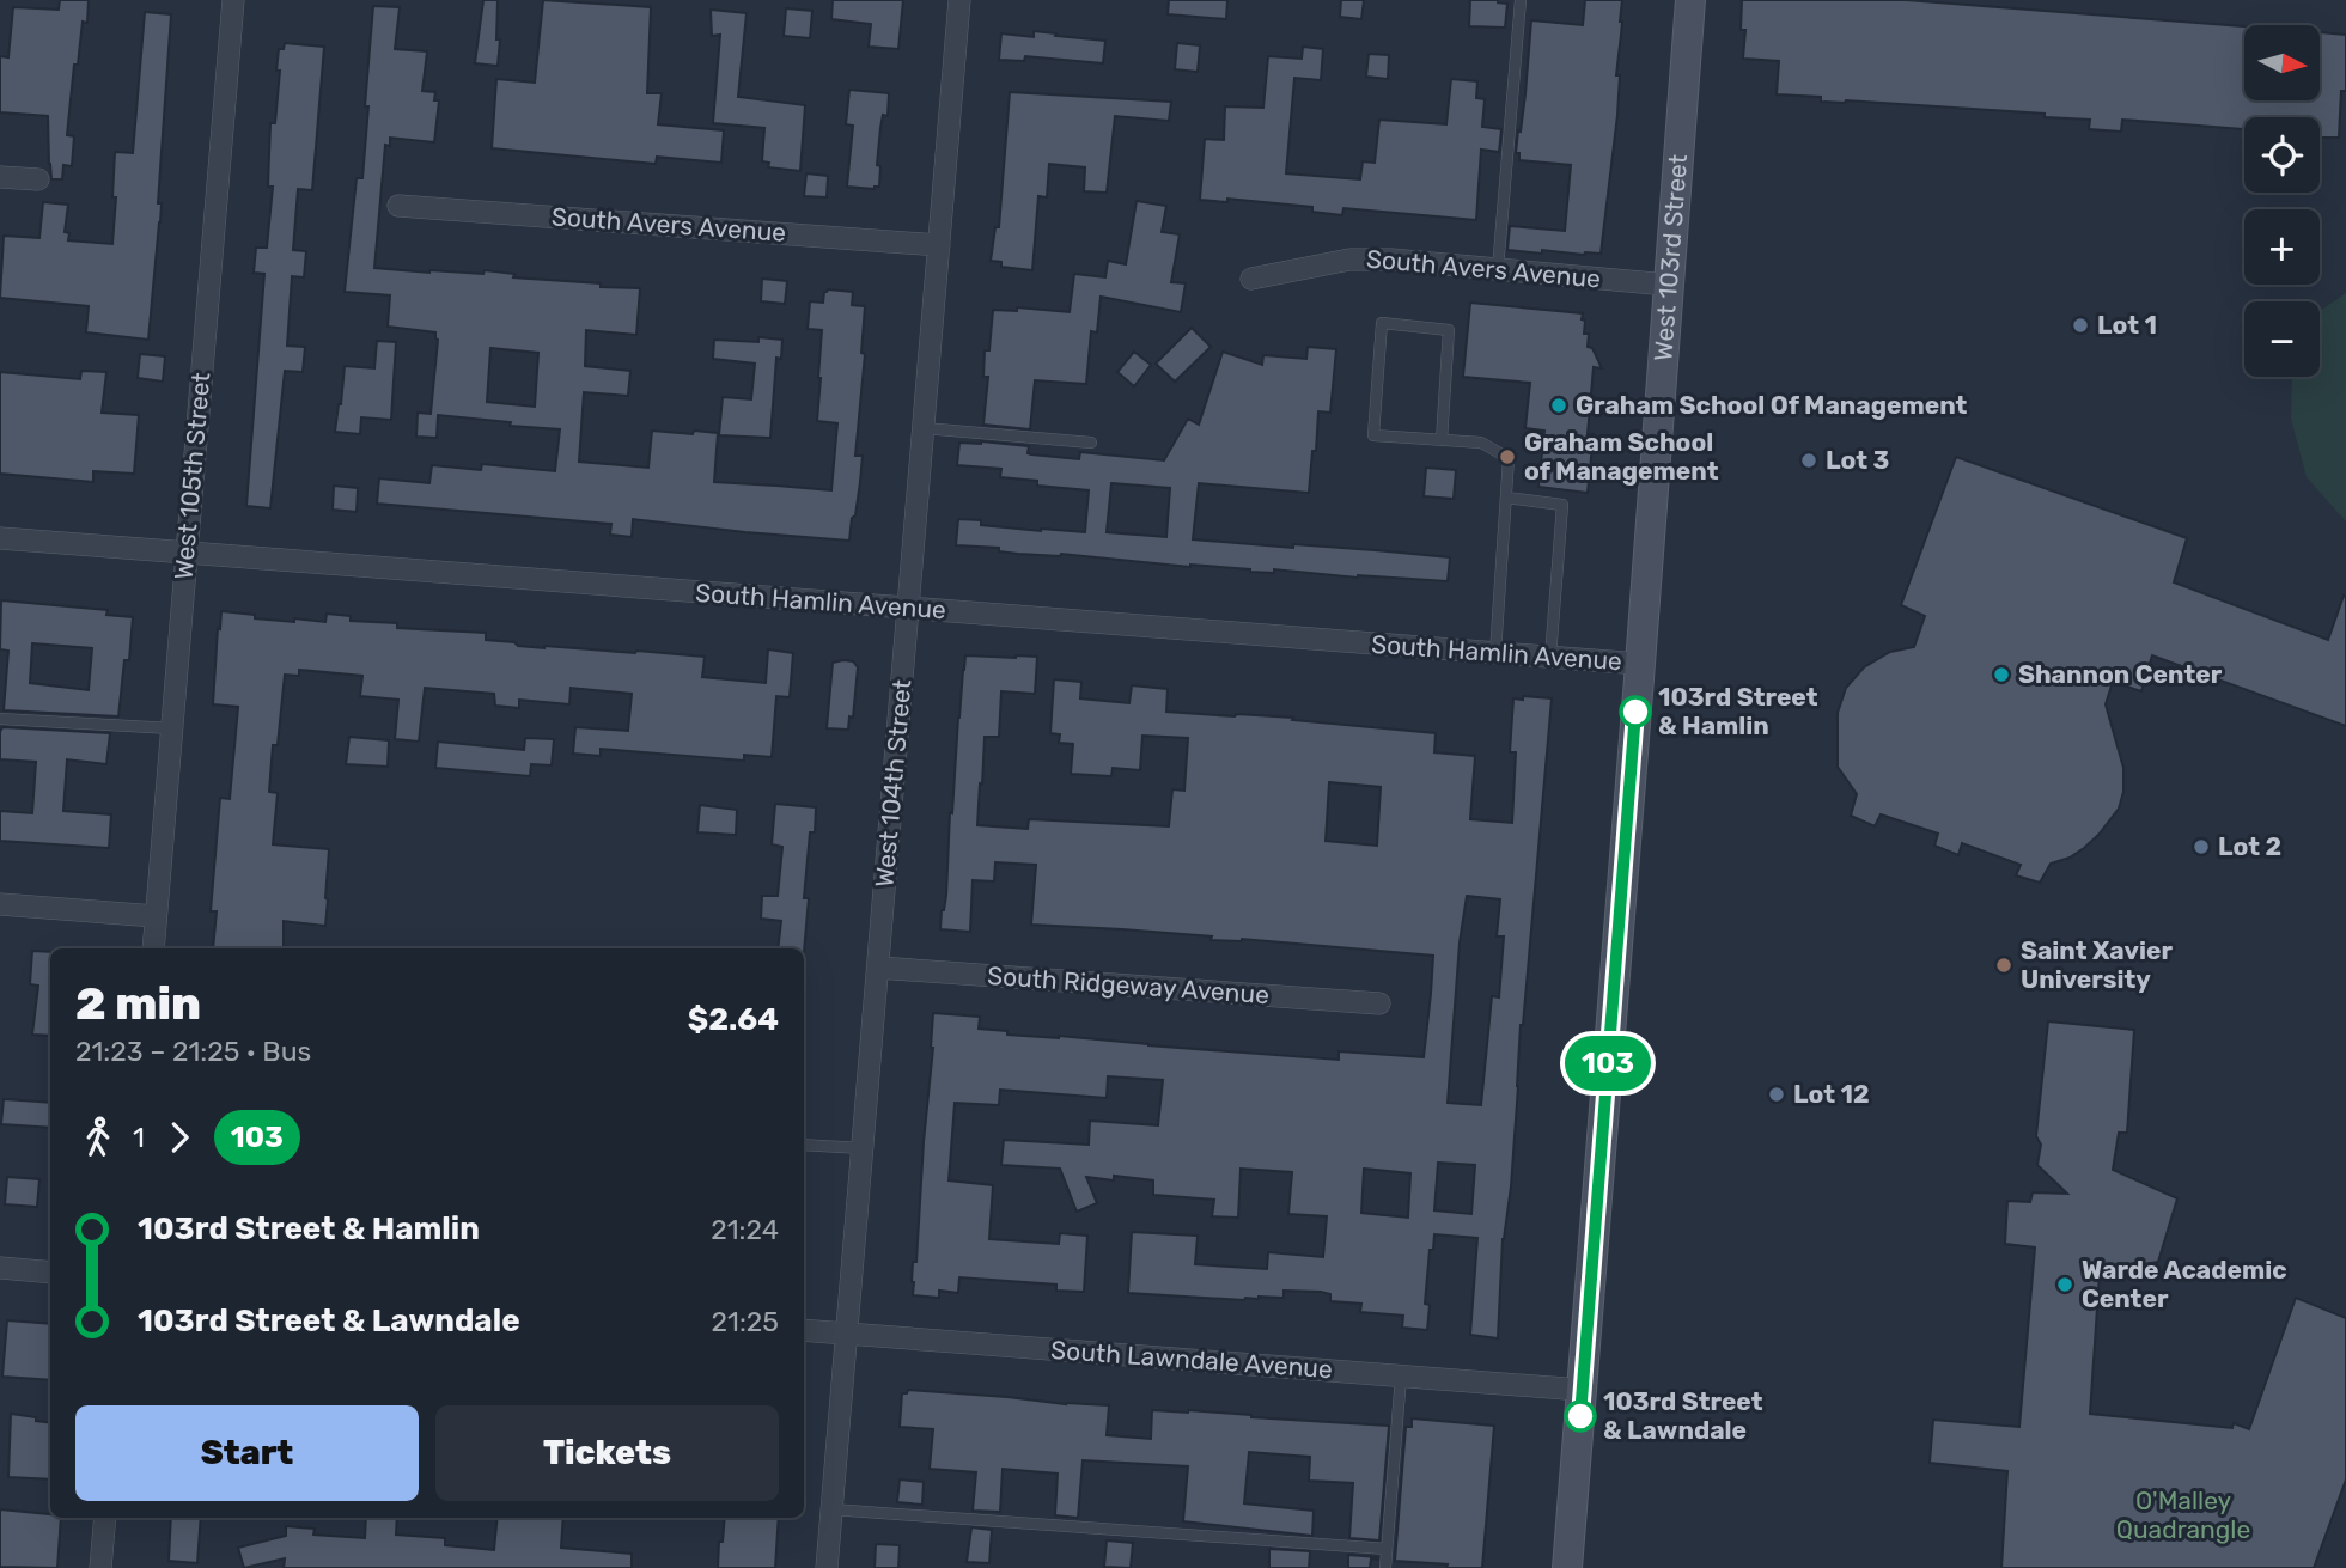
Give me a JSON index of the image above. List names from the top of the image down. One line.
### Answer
{"streets":{"main road":["West 103rd Street"],"street":["South Avers Avenue","West 105th Street","South Hamlin Avenue","West 104th Street","South Ridgeway Avenue","South Lawndale Avenue"]},"crossings":[["South Avers Avenue","West 103rd Street"],["South Avers Avenue","West 104th Street"],["West 103rd Street","South Hamlin Avenue"],["West 103rd Street","South Lawndale Avenue"],["West 105th Street","South Hamlin Avenue"],["South Hamlin Avenue","West 104th Street"],["West 104th Street","South Ridgeway Avenue"],["West 104th Street","South Lawndale Avenue"]],"parks":["O'Malley Quadrangle"],"places":["Lot 1","Graham School Of Management","Graham School of Management","Lot 3","Shannon Center","103rd Street & Hamlin","Lot 2","Saint Xavier University","Lot 12","Warde Academic Center","103rd Street & Lawndale"],"lines":["bus line 103"],"north":"right","page":{"on_map":"103","map_buttons":["+","−"],"heading":["2 min","21:23 – 21:25 · Bus","$2.64"],"legs":["1","103"],"list":[{"name":"103rd Street & Hamlin","value":"21:24"},{"name":"103rd Street & Lawndale","value":"21:25"}],"buttons":["Start","Tickets"]}}
